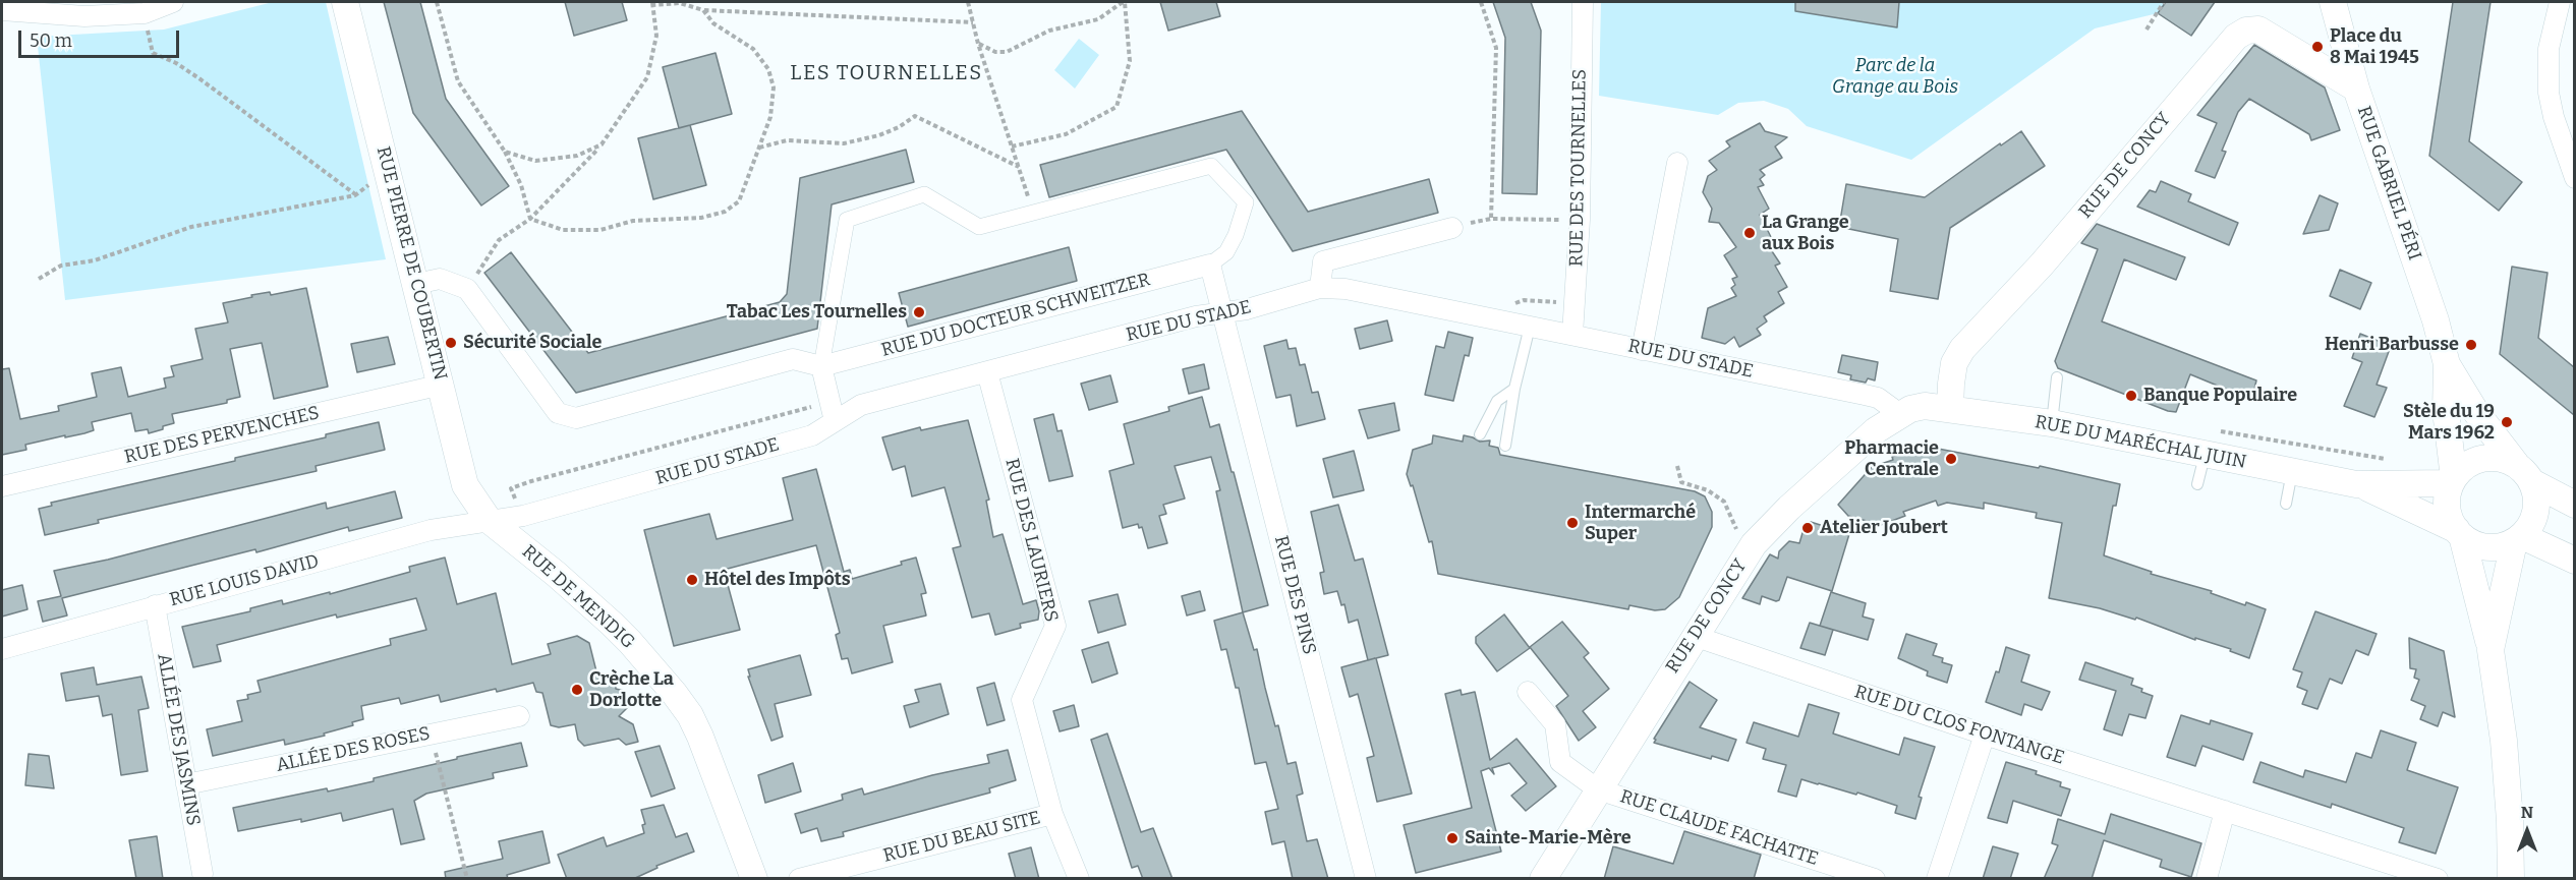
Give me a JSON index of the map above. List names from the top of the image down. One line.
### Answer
{"streets":{"street":["RUE DE CONCY","RUE DES TOURNELLES","RUE GABRIEL PÉRI","RUE PIERRE DE COUBERTIN","RUE DU DOCTEUR SCHWEITZER","RUE DU STADE","RUE DES PERVENCHES","RUE DU MARÉCHAL JUIN","RUE DES LAURIERS","RUE LOUIS DAVID","RUE DES PINS","RUE DE MENDIG","RUE DU CLOS FONTANGE","ALLÉE DES JASMINS","ALLÉE DES ROSES","RUE CLAUDE FACHATTE","RUE DU BEAU SITE"]},"crossings":[["RUE DE CONCY","RUE GABRIEL PÉRI"],["RUE DE CONCY","RUE DU STADE"],["RUE DE CONCY","RUE DU MARÉCHAL JUIN"],["RUE DE CONCY","RUE DU CLOS FONTANGE"],["RUE DE CONCY","RUE CLAUDE FACHATTE"],["RUE DES TOURNELLES","RUE DU STADE"],["RUE GABRIEL PÉRI","RUE DU MARÉCHAL JUIN"],["RUE PIERRE DE COUBERTIN","RUE DU STADE"],["RUE PIERRE DE COUBERTIN","RUE DES PERVENCHES"],["RUE PIERRE DE COUBERTIN","RUE LOUIS DAVID"],["RUE PIERRE DE COUBERTIN","RUE DE MENDIG"],["RUE DU STADE","RUE DU MARÉCHAL JUIN"],["RUE DU STADE","RUE DES LAURIERS"],["RUE DU STADE","RUE LOUIS DAVID"],["RUE DU STADE","RUE DES PINS"],["RUE DU STADE","RUE DE MENDIG"],["RUE DES LAURIERS","RUE DU BEAU SITE"],["RUE LOUIS DAVID","RUE DE MENDIG"],["RUE LOUIS DAVID","ALLÉE DES JASMINS"],["ALLÉE DES JASMINS","ALLÉE DES ROSES"]],"districts":["LES TOURNELLES"],"parks":["Parc de la Grange au Bois"],"places":["Place du 8 Mai 1945","La Grange aux Bois","Tabac Les Tournelles","Sécurité Sociale","Henri Barbusse","Banque Populaire","Stèle du 19 Mars 1962","Pharmacie Centrale","Intermarché Super","Atelier Joubert","Hôtel des Impôts","Crèche La Dorlotte","Sainte-Marie-Mère"],"scale_bar":"50 m","north":"top"}
